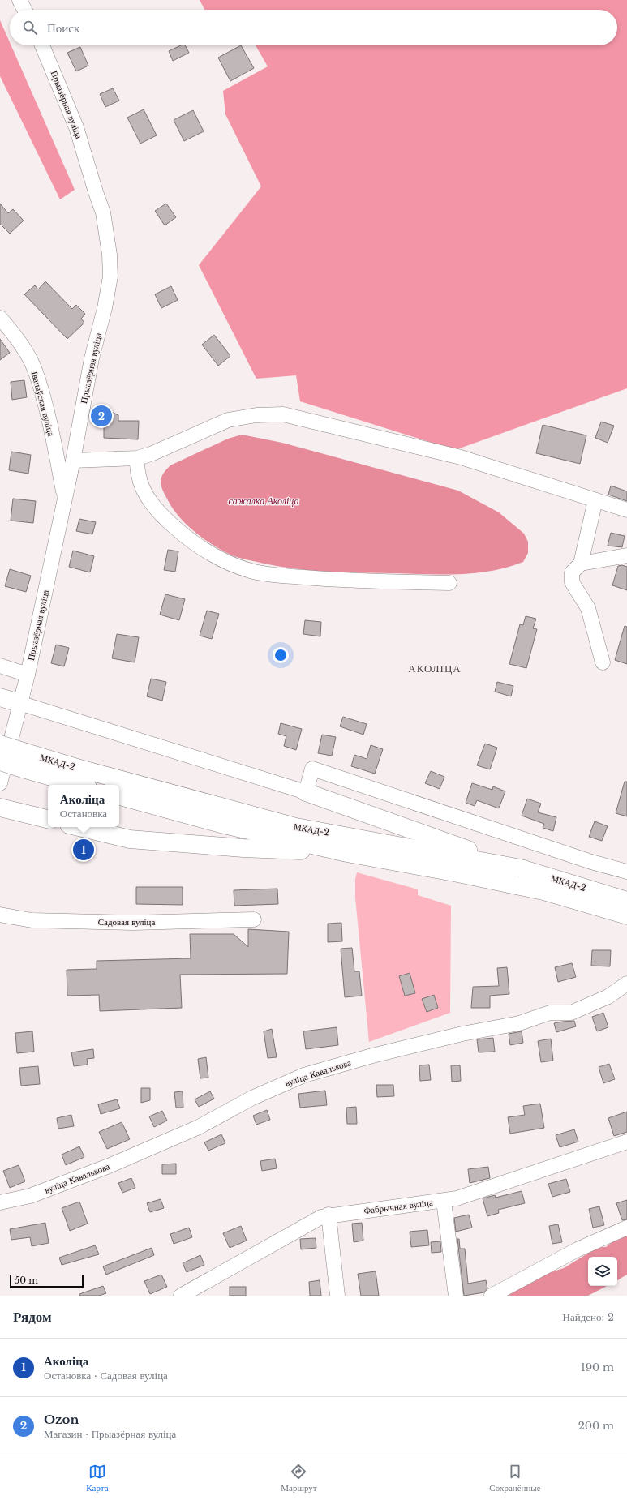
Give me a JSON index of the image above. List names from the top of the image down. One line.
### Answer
{"streets":{"highway":["МКАД-2"],"street":["Прыазёрная вуліца","Іванаўская вуліца","Садовая вуліца","вуліца Кавалькова","Фабрычная вуліца"]},"crossings":[["Прыазёрная вуліца","Іванаўская вуліца"]],"districts":["АКОЛІЦА"],"water":["сажалка Аколіца"],"scale_bar":"50 m","page":{"search":"Поиск","pins":["2","1"],"popup":["Аколіца","Остановка"],"scale":"50 m","heading":["Рядом","Найдено: 2"],"list":[{"mark":"1","name":"Аколіца","note":"Остановка · Садовая вуліца","value":"190 m"},{"mark":"2","name":"Ozon","note":"Магазин · Прыазёрная вуліца","value":"200 m"}],"nav":["Карта","Маршрут","Сохранённые"]}}
